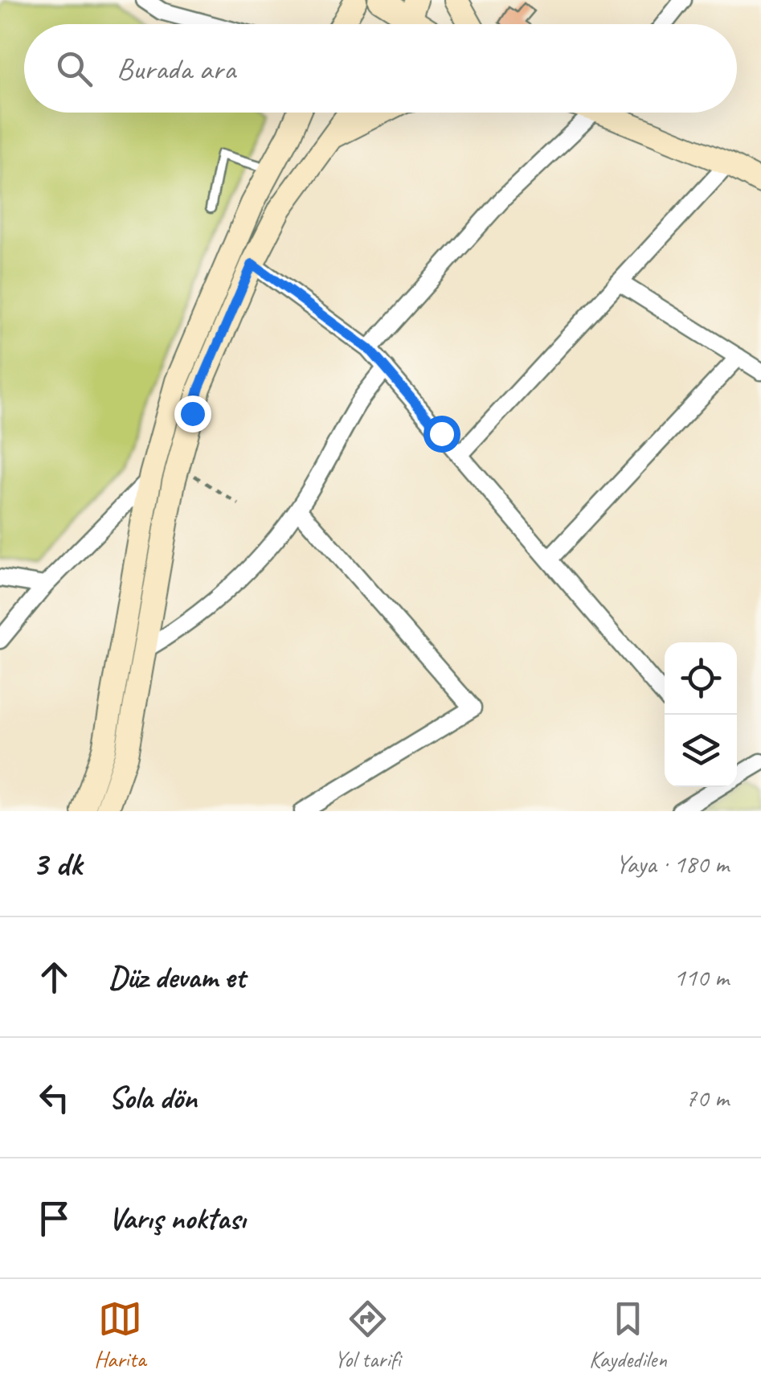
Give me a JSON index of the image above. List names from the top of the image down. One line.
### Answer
{"page":{"search":"Burada ara","heading":["3 dk","Yaya · 180 m"],"list":[["Düz devam et","110 m"],["Sola dön","70 m"],"Varış noktası"],"nav":["Harita","Yol tarifi","Kaydedilen"]}}
